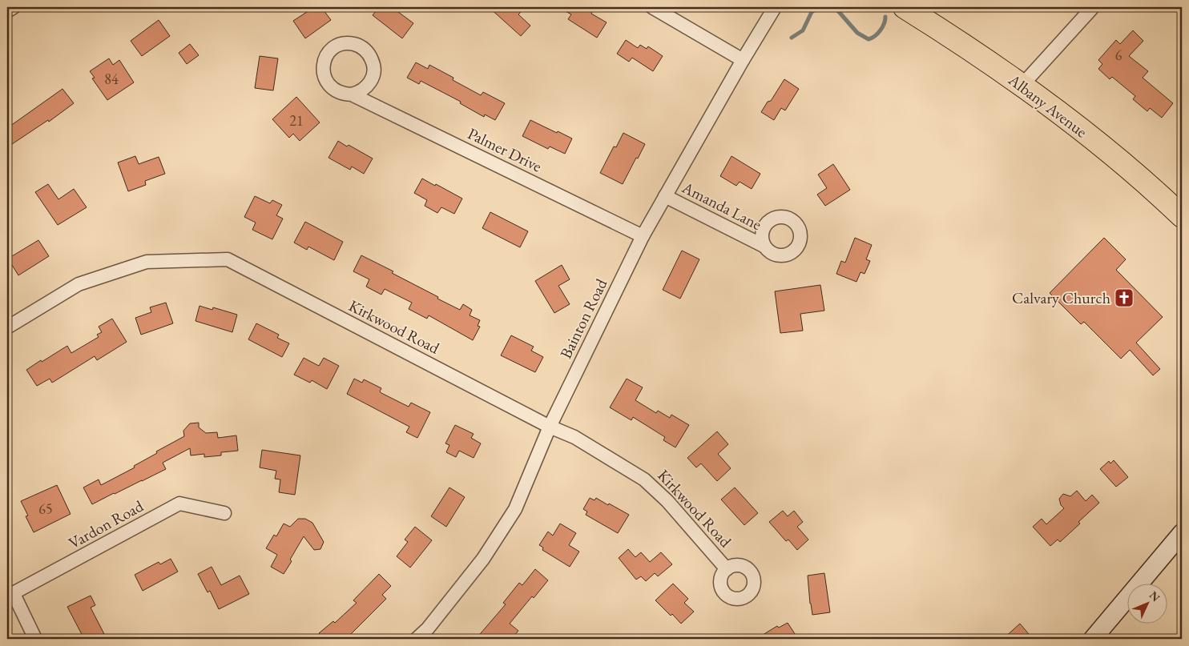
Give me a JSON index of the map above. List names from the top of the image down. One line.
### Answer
{"streets":{"highway":["Albany Avenue"],"street":["Palmer Drive","Amanda Lane","Bainton Road","Kirkwood Road","Vardon Road"]},"crossings":[["Palmer Drive","Bainton Road"],["Amanda Lane","Bainton Road"],["Bainton Road","Kirkwood Road"]],"places":{"church":["Calvary Church"]},"house_numbers":["6","84","21","65"],"north":"top right"}
